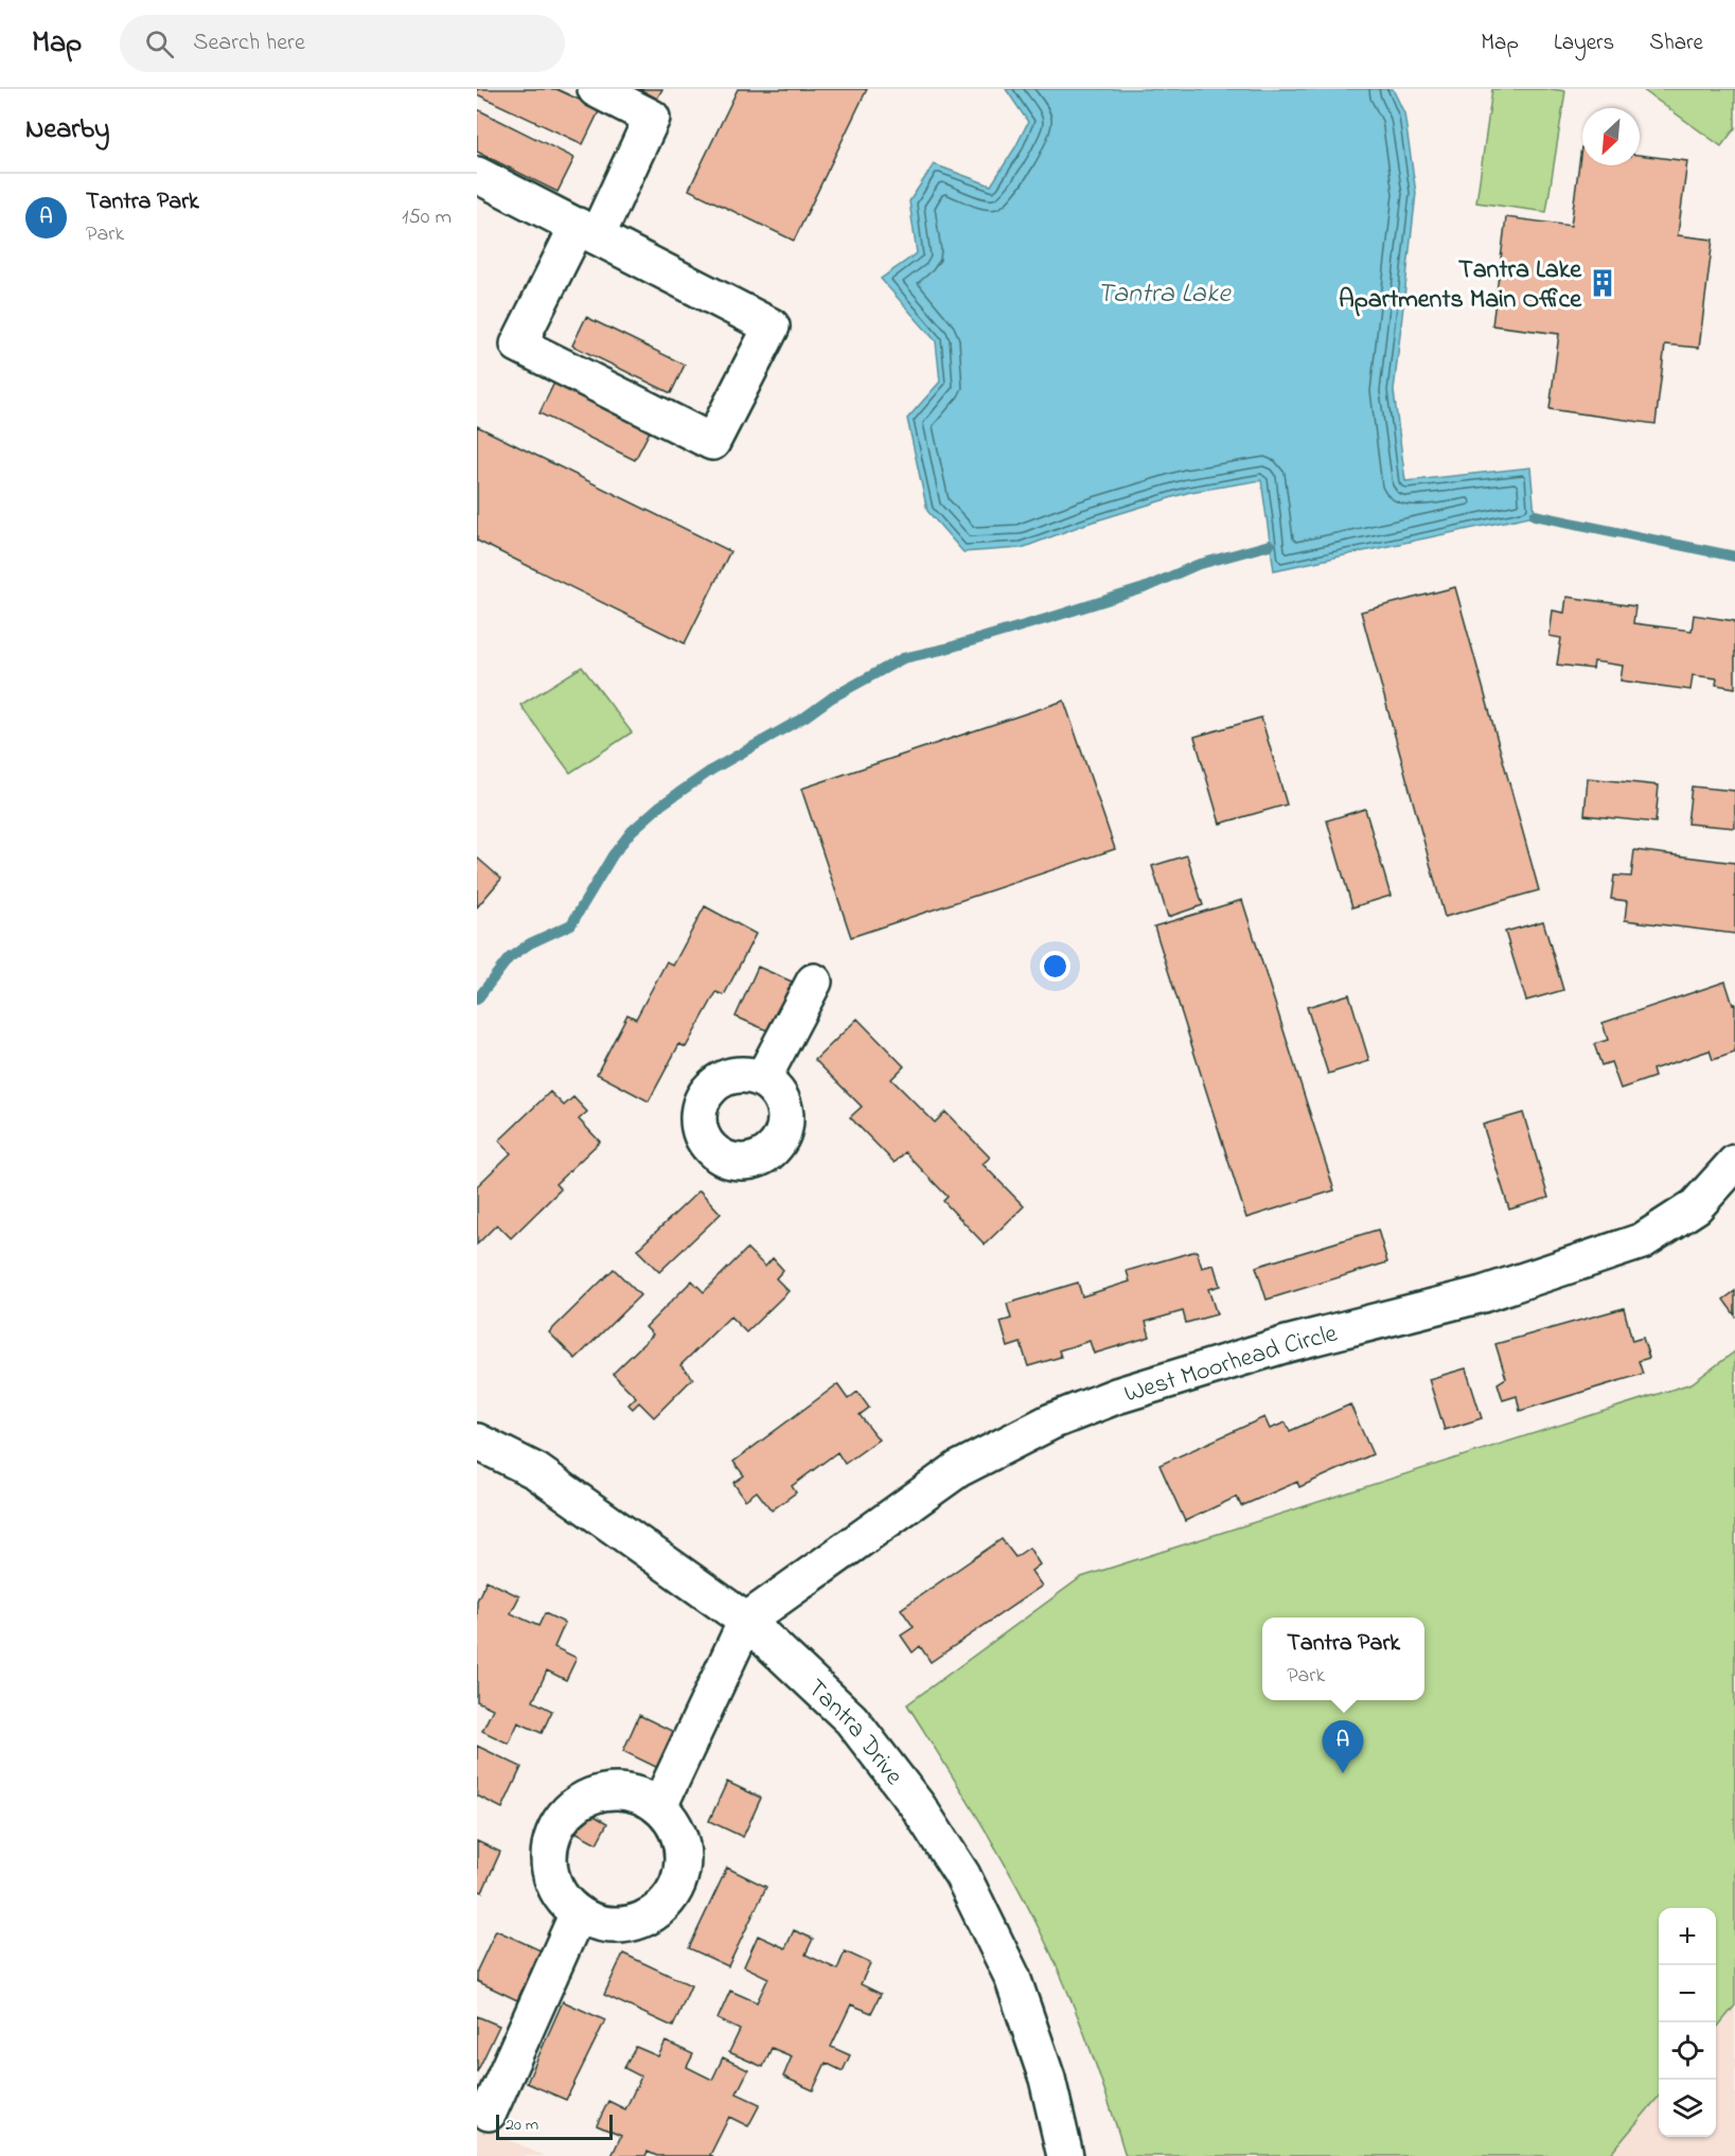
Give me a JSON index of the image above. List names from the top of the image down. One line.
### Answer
{"streets":{"street":["West Moorhead Circle","Tantra Drive"]},"crossings":[["West Moorhead Circle","Tantra Drive"]],"water":["Tantra Lake"],"places":{"building":["Tantra Lake Apartments Main Office"]},"scale_bar":"20 m","north":"bottom left","page":{"header":"Map","search":"Search here","nav":["Map","Layers","Share"],"heading":"Nearby","list":[{"mark":"A","name":"Tantra Park","note":"Park","value":"150 m"}],"popup":["Tantra Park","Park"],"pins":"A","map_buttons":["+","−"],"scale":"20 m"}}
